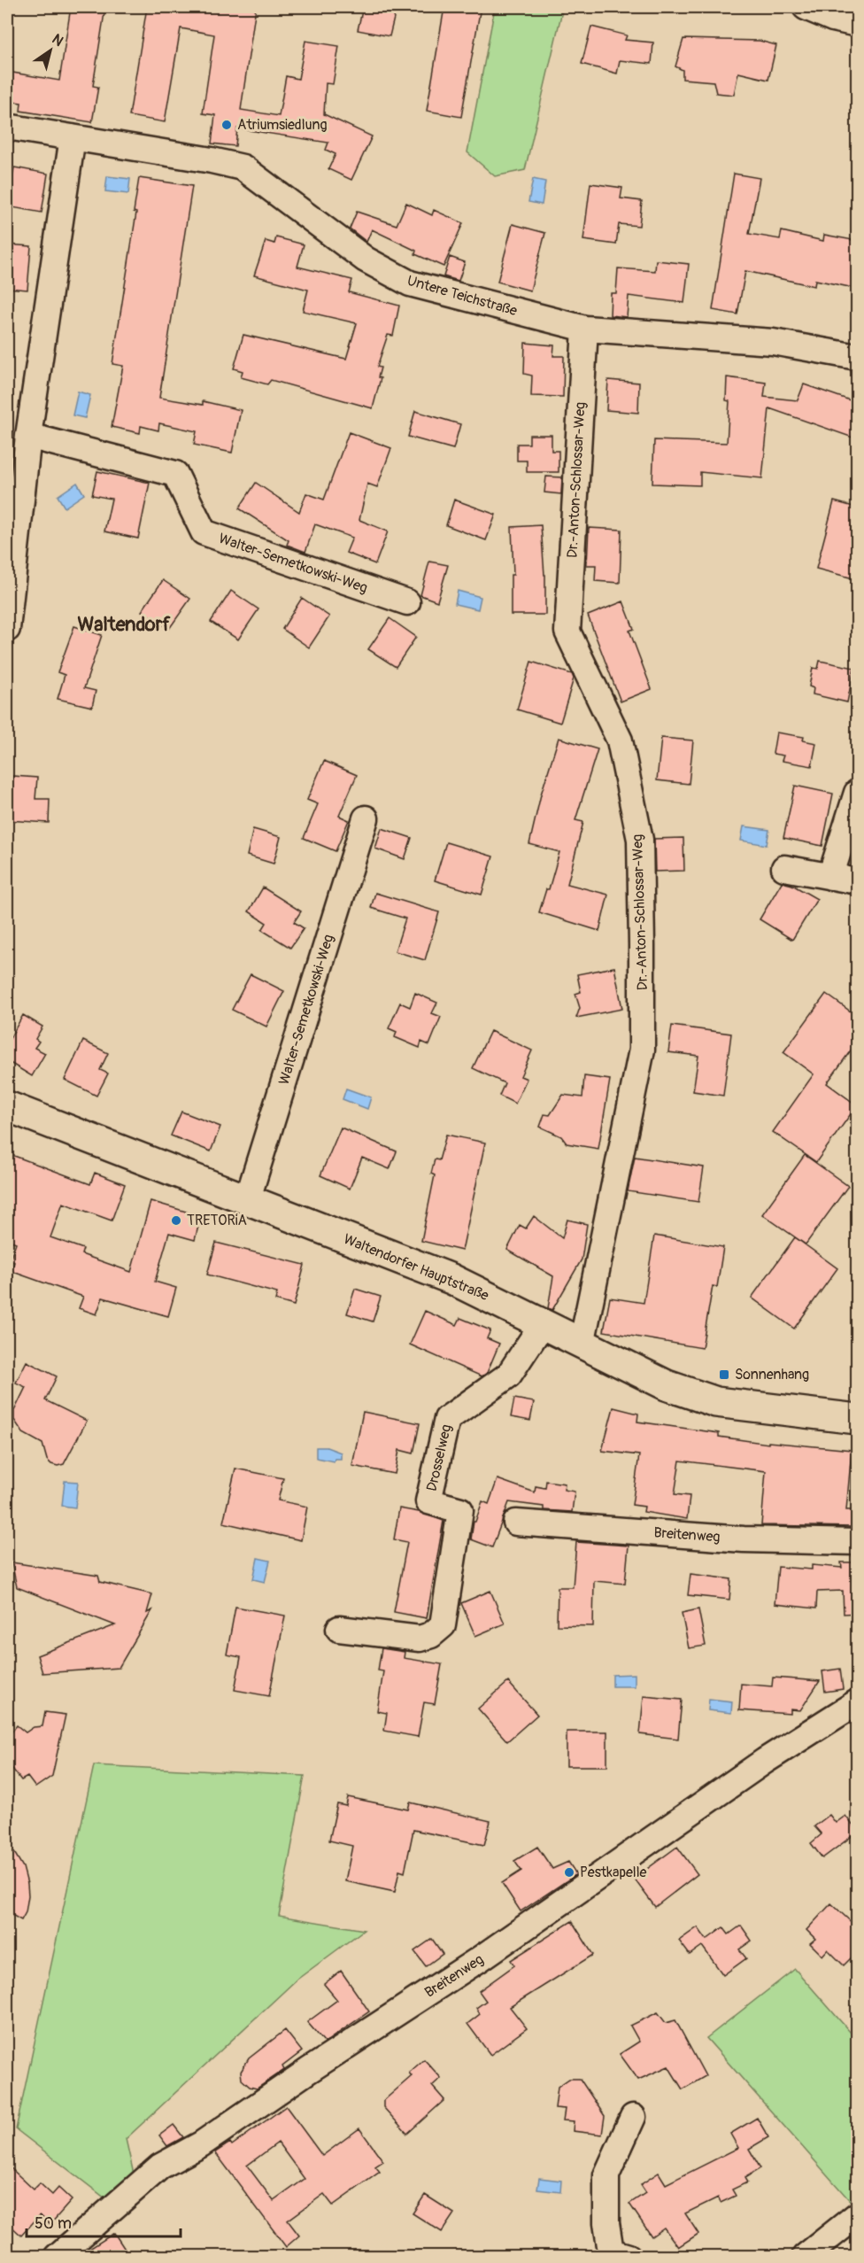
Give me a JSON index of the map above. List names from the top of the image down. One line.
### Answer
{"streets":{"main road":["Waltendorfer Hauptstraße"],"street":["Untere Teichstraße","Dr.-Anton-Schlossar-Weg","Walter-Semetkowski-Weg","Drosselweg","Breitenweg"]},"crossings":[["Untere Teichstraße","Dr.-Anton-Schlossar-Weg"],["Dr.-Anton-Schlossar-Weg","Waltendorfer Hauptstraße"],["Walter-Semetkowski-Weg","Waltendorfer Hauptstraße"],["Waltendorfer Hauptstraße","Drosselweg"]],"districts":["Waltendorf"],"places":{"other":["Atriumsiedlung","TRETORiA","Pestkapelle"],"transit":["Sonnenhang"]},"scale_bar":"50 m","north":"top right"}
